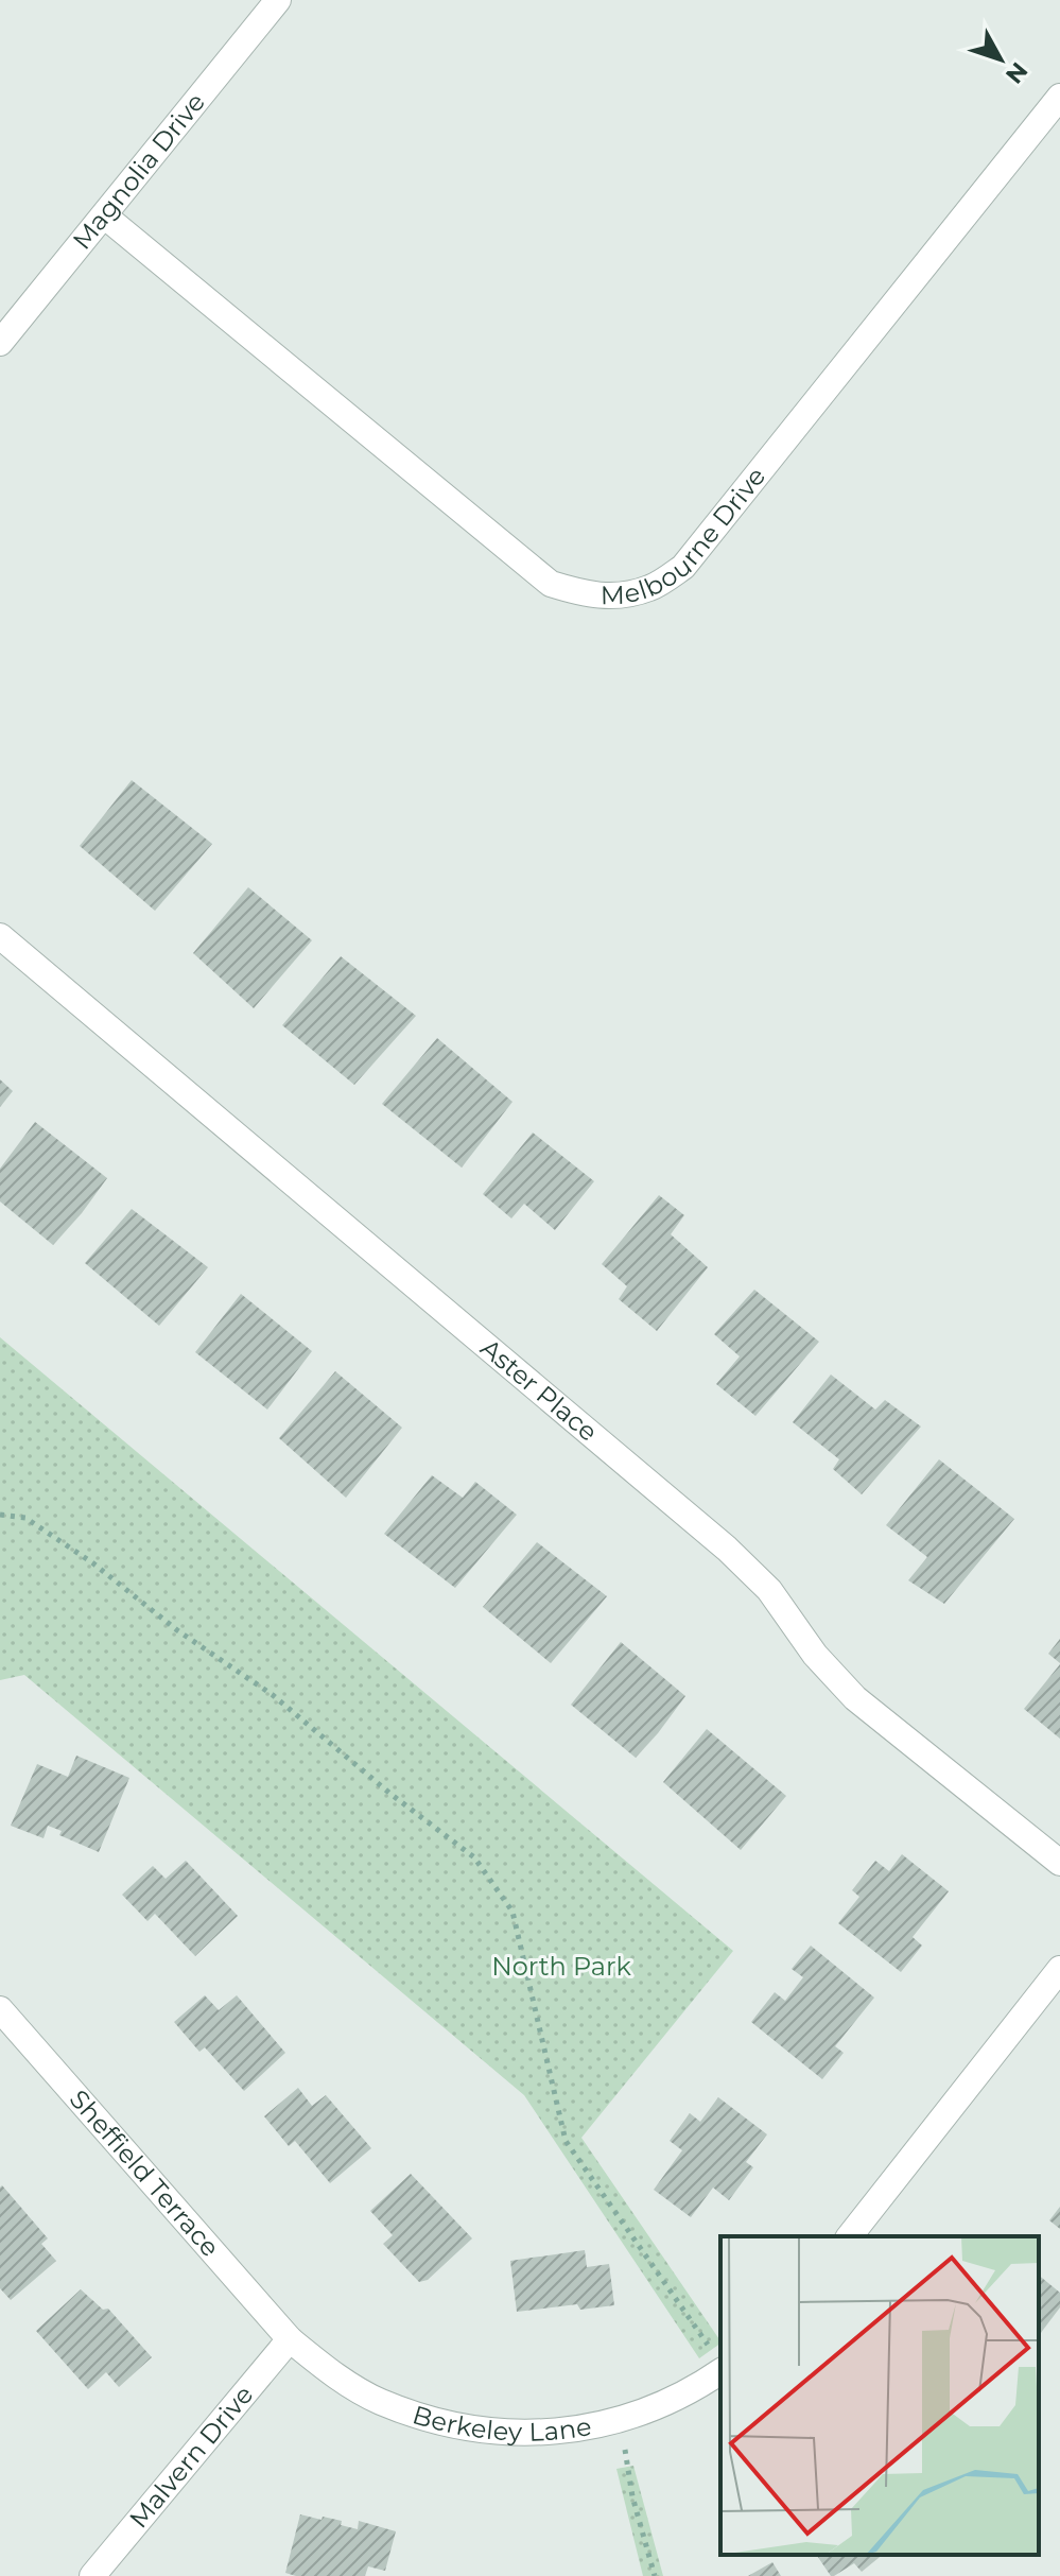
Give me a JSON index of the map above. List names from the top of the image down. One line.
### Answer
{"streets":{"street":["Magnolia Drive","Melbourne Drive","Aster Place","Sheffield Terrace","Berkeley Lane","Malvern Drive"]},"crossings":[["Magnolia Drive","Melbourne Drive"],["Sheffield Terrace","Berkeley Lane"],["Sheffield Terrace","Malvern Drive"],["Berkeley Lane","Malvern Drive"]],"parks":["North Park"],"north":"bottom right"}
